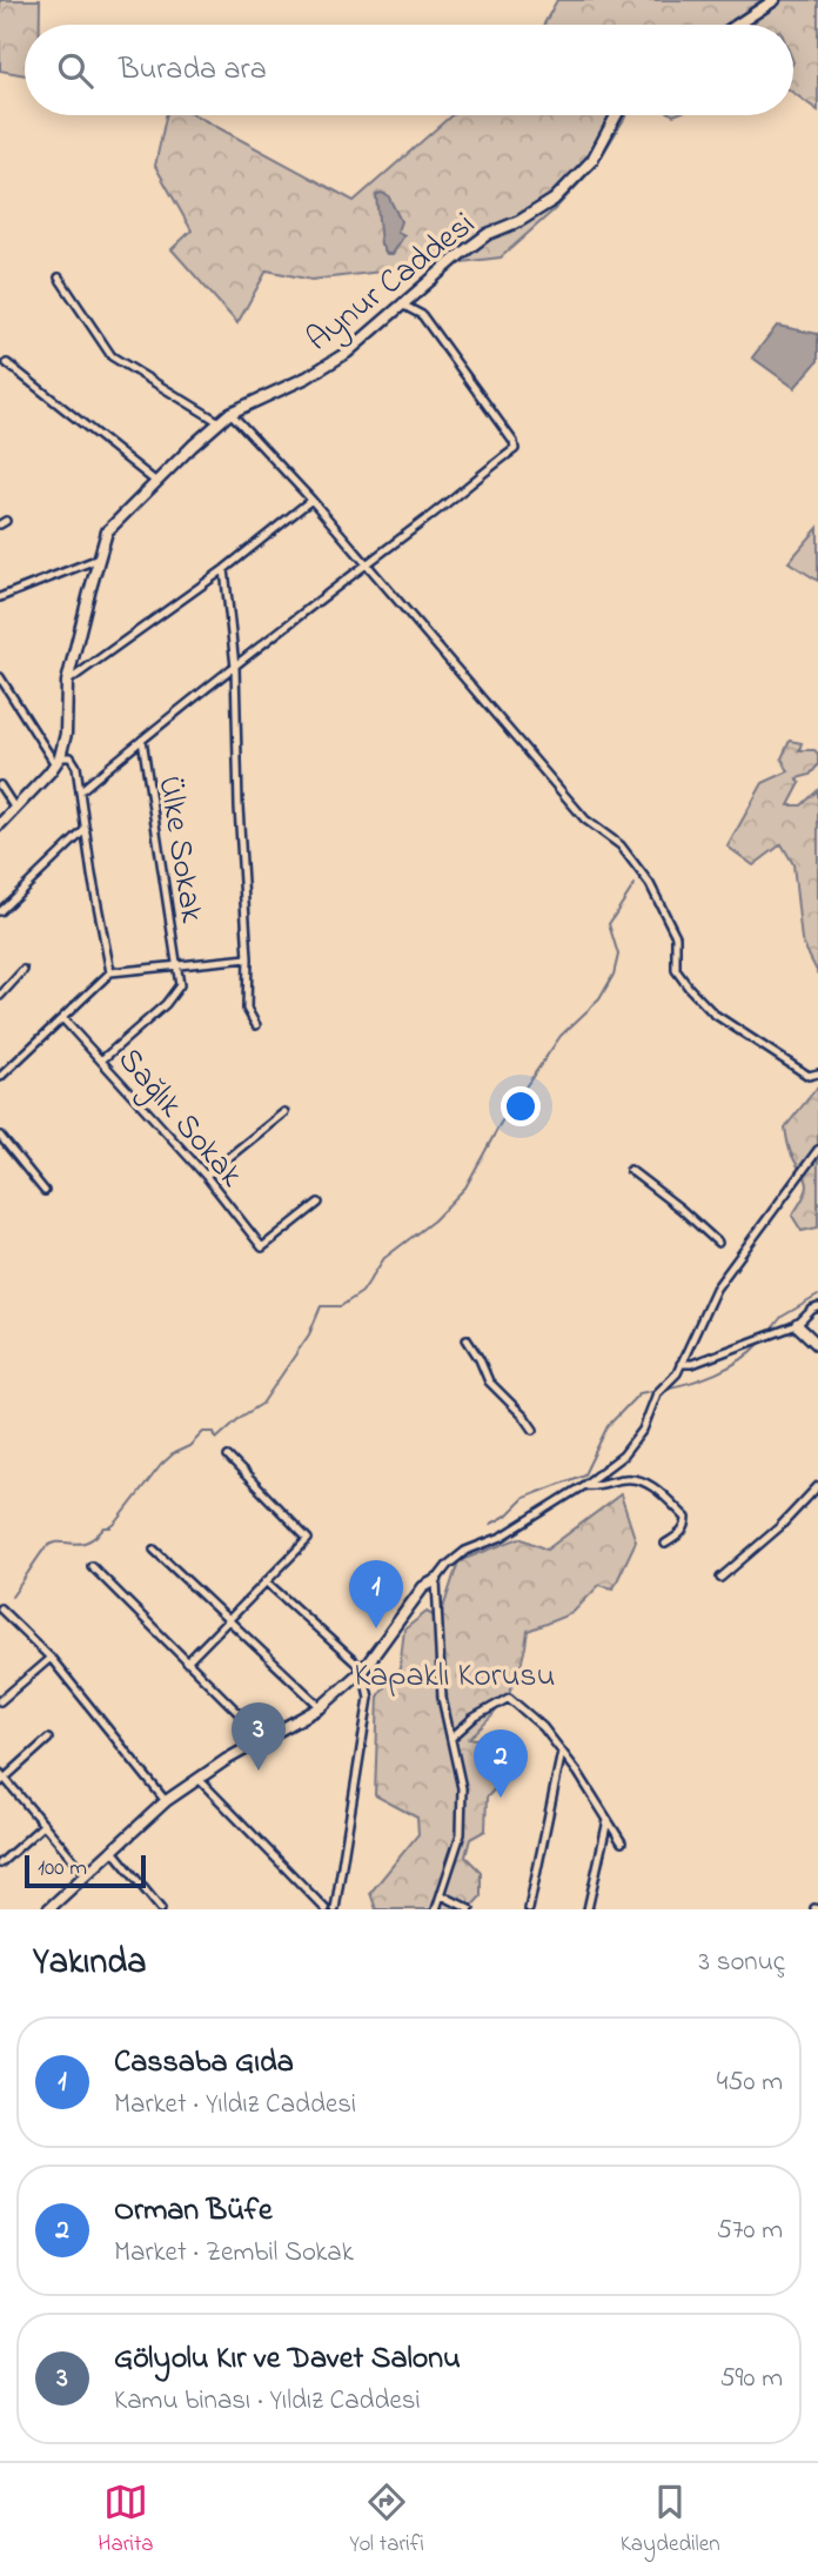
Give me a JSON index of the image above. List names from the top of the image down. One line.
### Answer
{"streets":{"street":["Aynur Caddesi","Ülke Sokak","Sağlık Sokak"]},"parks":["Kapaklı Korusu"],"scale_bar":"100 m","page":{"search":"Burada ara","pins":["1","3","2"],"scale":"100 m","heading":["Yakında","3 sonuç"],"list":[{"mark":"1","name":"Cassaba Gıda","note":"Market · Yıldız Caddesi","value":"450 m"},{"mark":"2","name":"Orman Büfe","note":"Market · Zembil Sokak","value":"570 m"},{"mark":"3","name":"Gölyolu Kır ve Davet Salonu","note":"Kamu binası · Yıldız Caddesi","value":"590 m"}],"nav":["Harita","Yol tarifi","Kaydedilen"]}}
